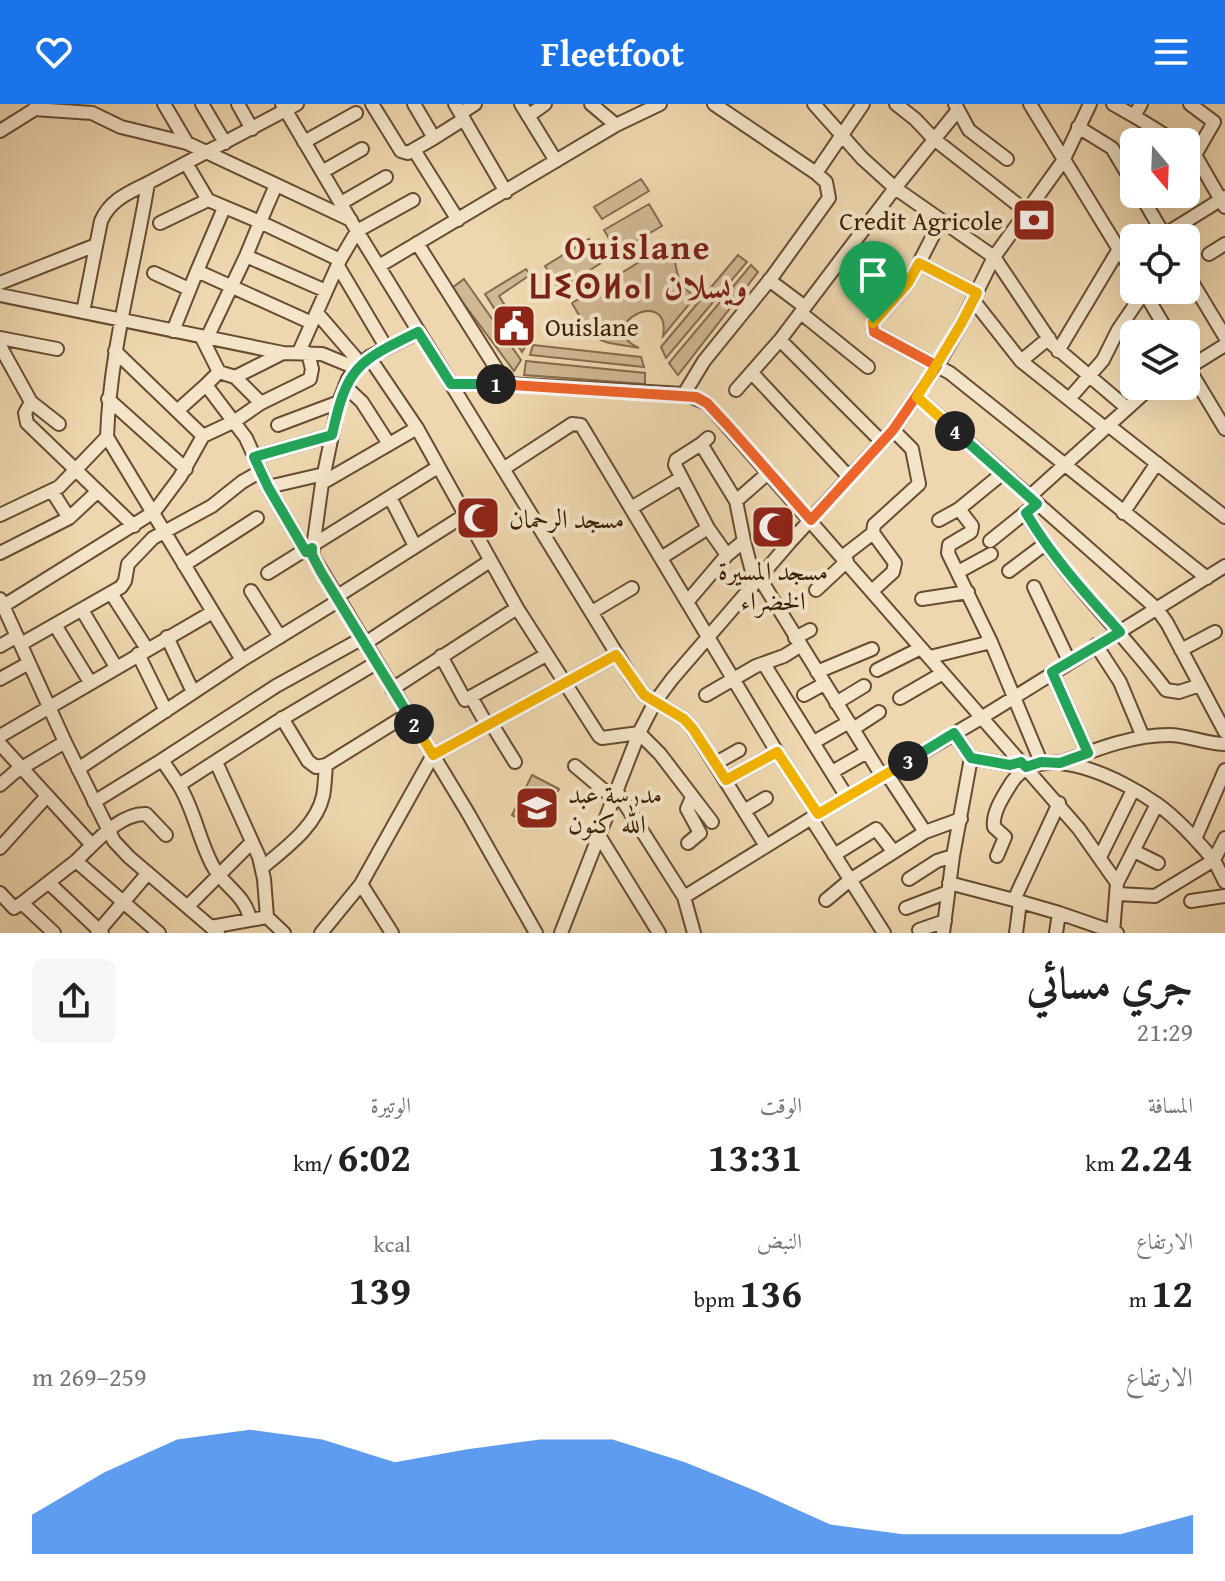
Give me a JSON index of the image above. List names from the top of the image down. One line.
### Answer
{"districts":["Ouislane ⵡⵉⵙⵍⴰⵏ ويسلان"],"places":{"bank":["Credit Agricole"],"public building":["Ouislane"],"mosque":["مسجد الرحمان","مسجد المسيرة الخضراء"],"school or university":["مدرسة عبد الله كنون"]},"north":"bottom","page":{"header":"Fleetfoot","pins":["1","4","2","3"],"heading":["جري مسائي","21:29"],"stats":[["المسافة","2.24 km"],["الوقت","13:31"],["الوتيرة","6:02 /km"],["الارتفاع","12 m"],["النبض","136 bpm"],["kcal","139"]],"chart":["الارتفاع","259–269 m"]}}
